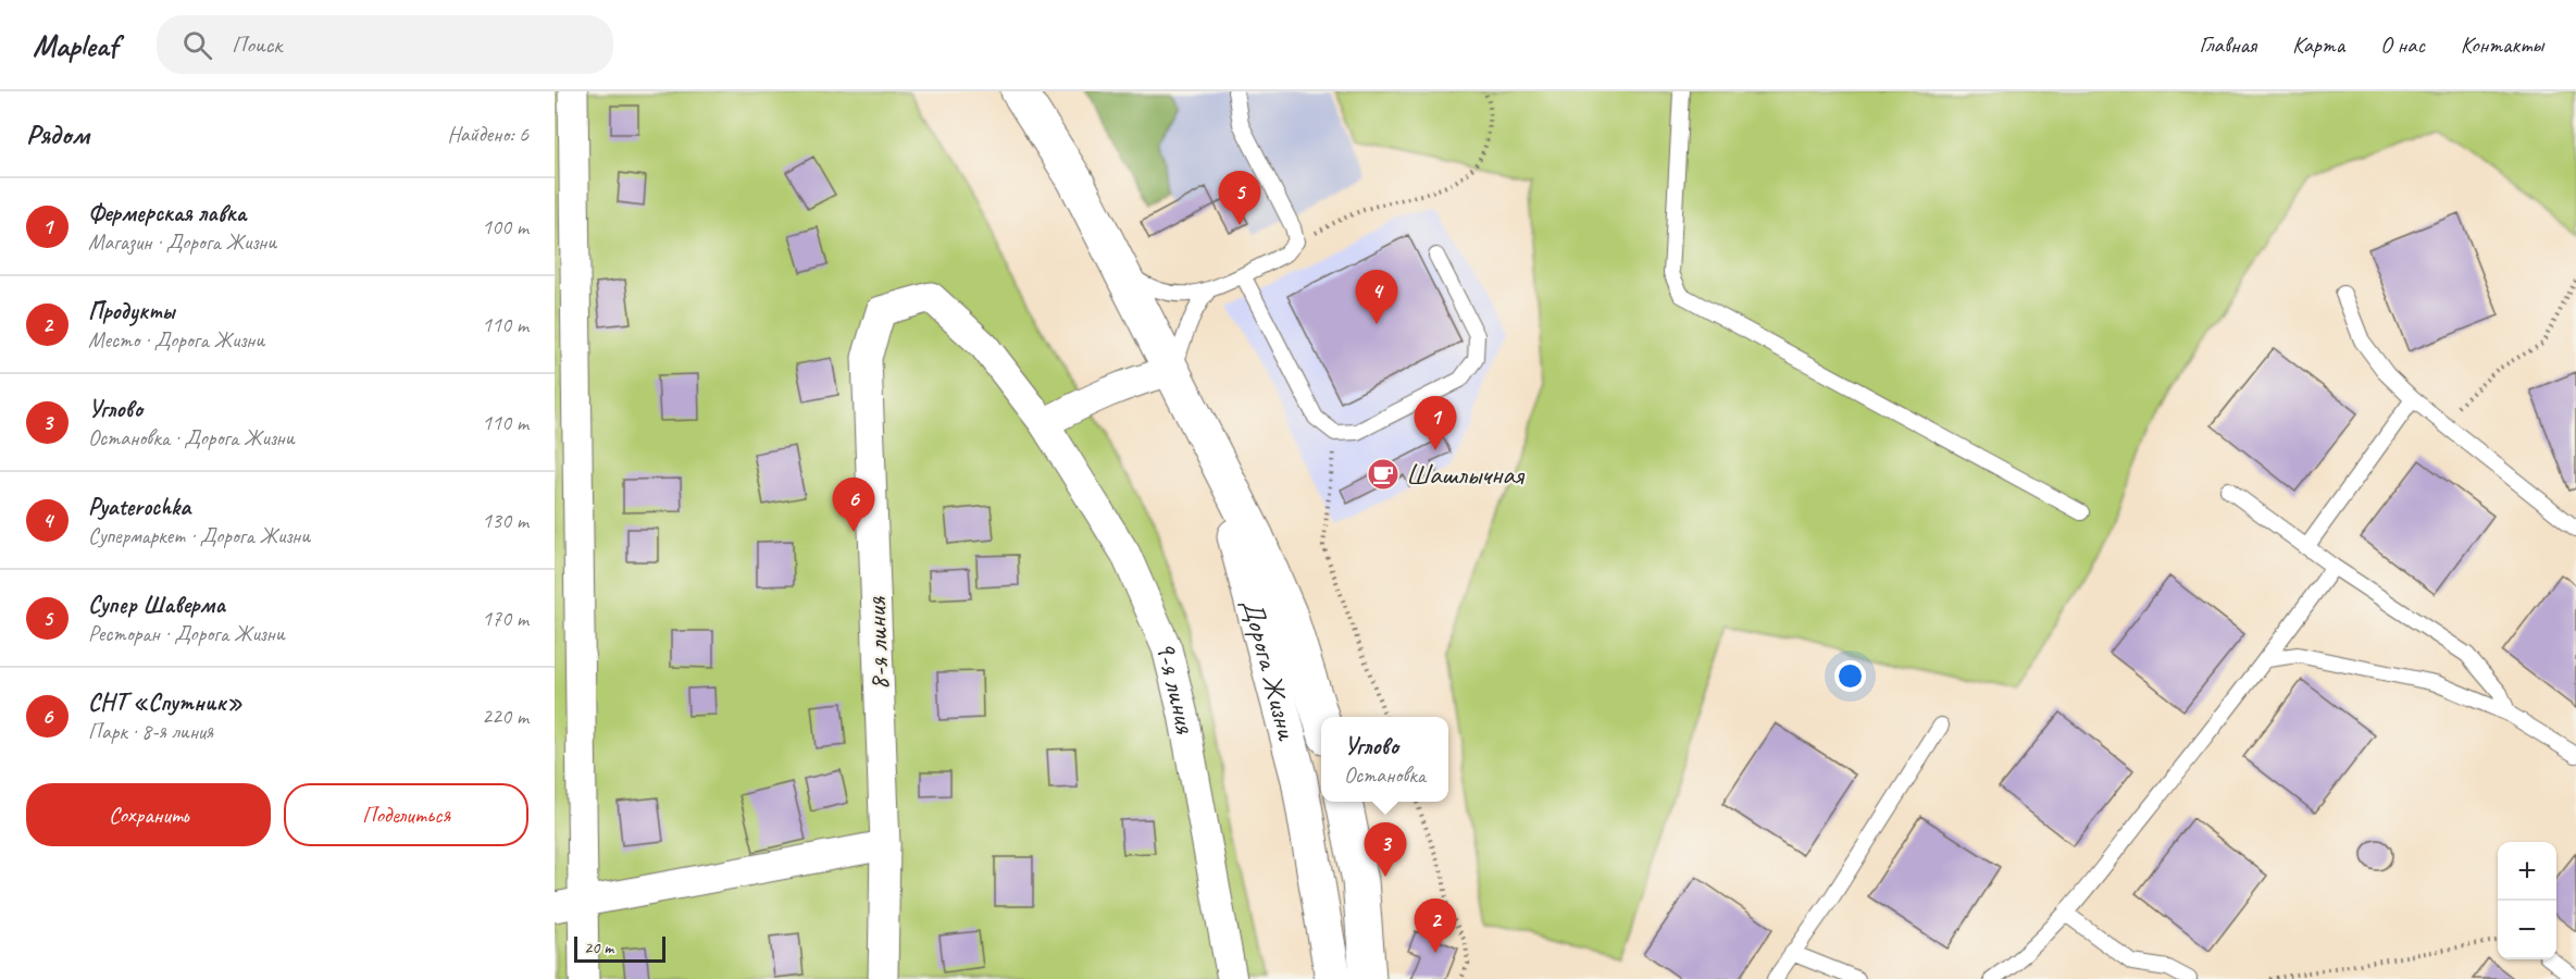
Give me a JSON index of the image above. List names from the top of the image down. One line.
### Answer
{"streets":{"main road":["Дорога Жизни"],"street":["8-я линия","9-я линия"]},"crossings":[["8-я линия","9-я линия"]],"places":{"cafe":["Шашлычная"]},"scale_bar":"20 m","page":{"header":"Mapleaf","search":"Поиск","nav":["Главная","Карта","О нас","Контакты"],"heading":["Рядом","Найдено: 6"],"pins":["5","4","1","6","3","2"],"list":[{"mark":"1","name":"Фермерская лавка","note":"Магазин · Дорога Жизни","value":"100 m"},{"mark":"2","name":"Продукты","note":"Место · Дорога Жизни","value":"110 m"},{"mark":"3","name":"Углово","note":"Остановка · Дорога Жизни","value":"110 m"},{"mark":"4","name":"Pyaterochka","note":"Супермаркет · Дорога Жизни","value":"130 m"},{"mark":"5","name":"Супер Шаверма","note":"Ресторан · Дорога Жизни","value":"170 m"},{"mark":"6","name":"СНТ «Спутник»","note":"Парк · 8-я линия","value":"220 m"}],"popup":["Углово","Остановка"],"buttons":["Сохранить","Поделиться"],"map_buttons":["+","−"],"scale":"20 m"}}
